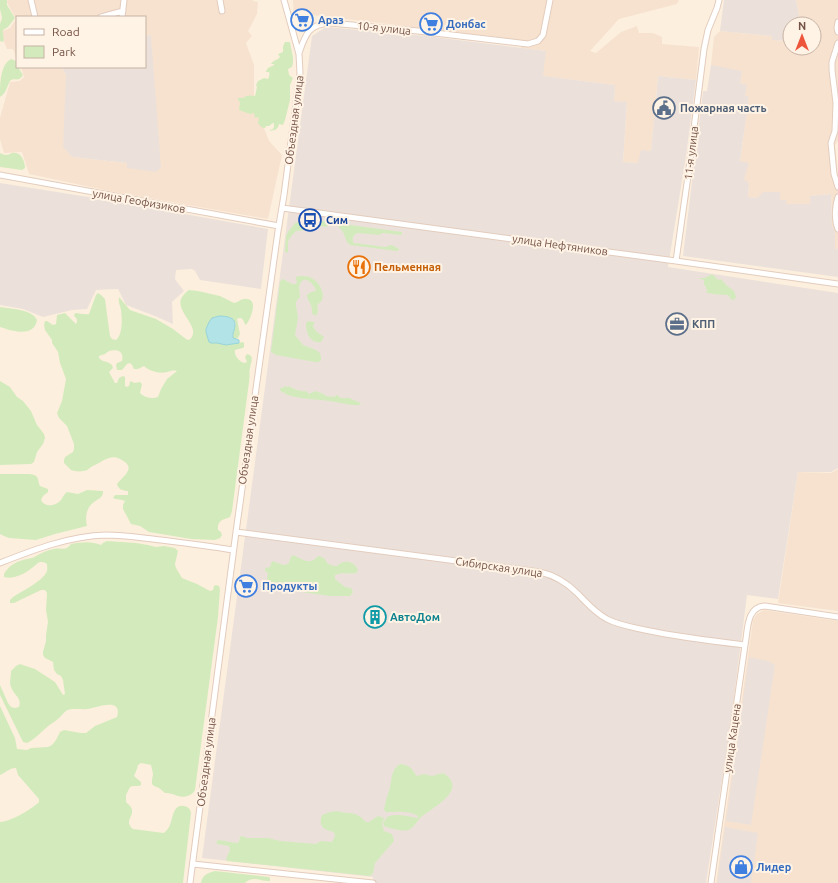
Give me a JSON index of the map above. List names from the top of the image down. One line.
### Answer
{"streets":{"street":["10-я улица","Объездная улица","11-я улица","улица Геофизиков","улица Нефтяников","Сибирская улица","улица Кацена"]},"crossings":[["10-я улица","Объездная улица"],["Объездная улица","улица Геофизиков"],["Объездная улица","улица Нефтяников"],["Объездная улица","Сибирская улица"],["11-я улица","улица Нефтяников"],["Сибирская улица","улица Кацена"]],"places":{"supermarket":["Араз","Донбас","Продукты"],"public building":["Пожарная часть"],"bus stop":["Сим"],"restaurant":["Пельменная"],"office":["КПП"],"building":["АвтоДом"],"shop":["Лидер"]},"legend":["Road","Park"],"north":"top"}
